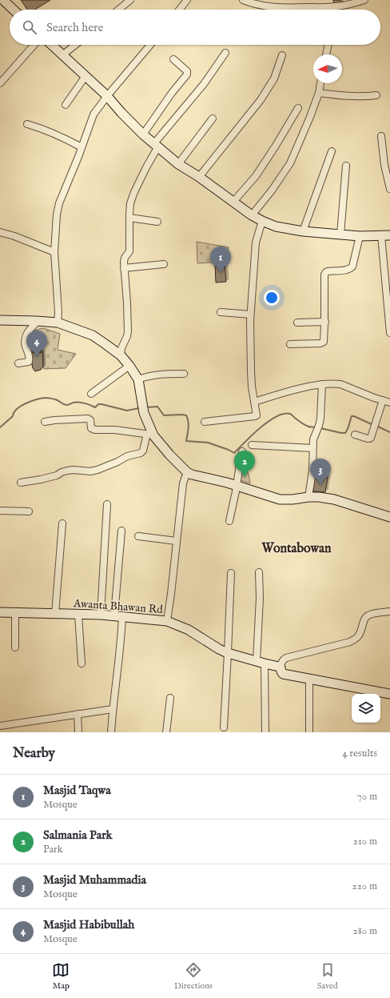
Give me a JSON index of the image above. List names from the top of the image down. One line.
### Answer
{"streets":{"street":["Awanta Bhawan Rd"]},"districts":["Wontabowan"],"north":"left","page":{"search":"Search here","pins":["1","4","2","3"],"heading":["Nearby","4 results"],"list":[{"mark":"1","name":"Masjid Taqwa","note":"Mosque","value":"70 m"},{"mark":"2","name":"Salmania Park","note":"Park","value":"210 m"},{"mark":"3","name":"Masjid Muhammadia","note":"Mosque","value":"220 m"},{"mark":"4","name":"Masjid Habibullah","note":"Mosque","value":"280 m"}],"nav":["Map","Directions","Saved"]}}
